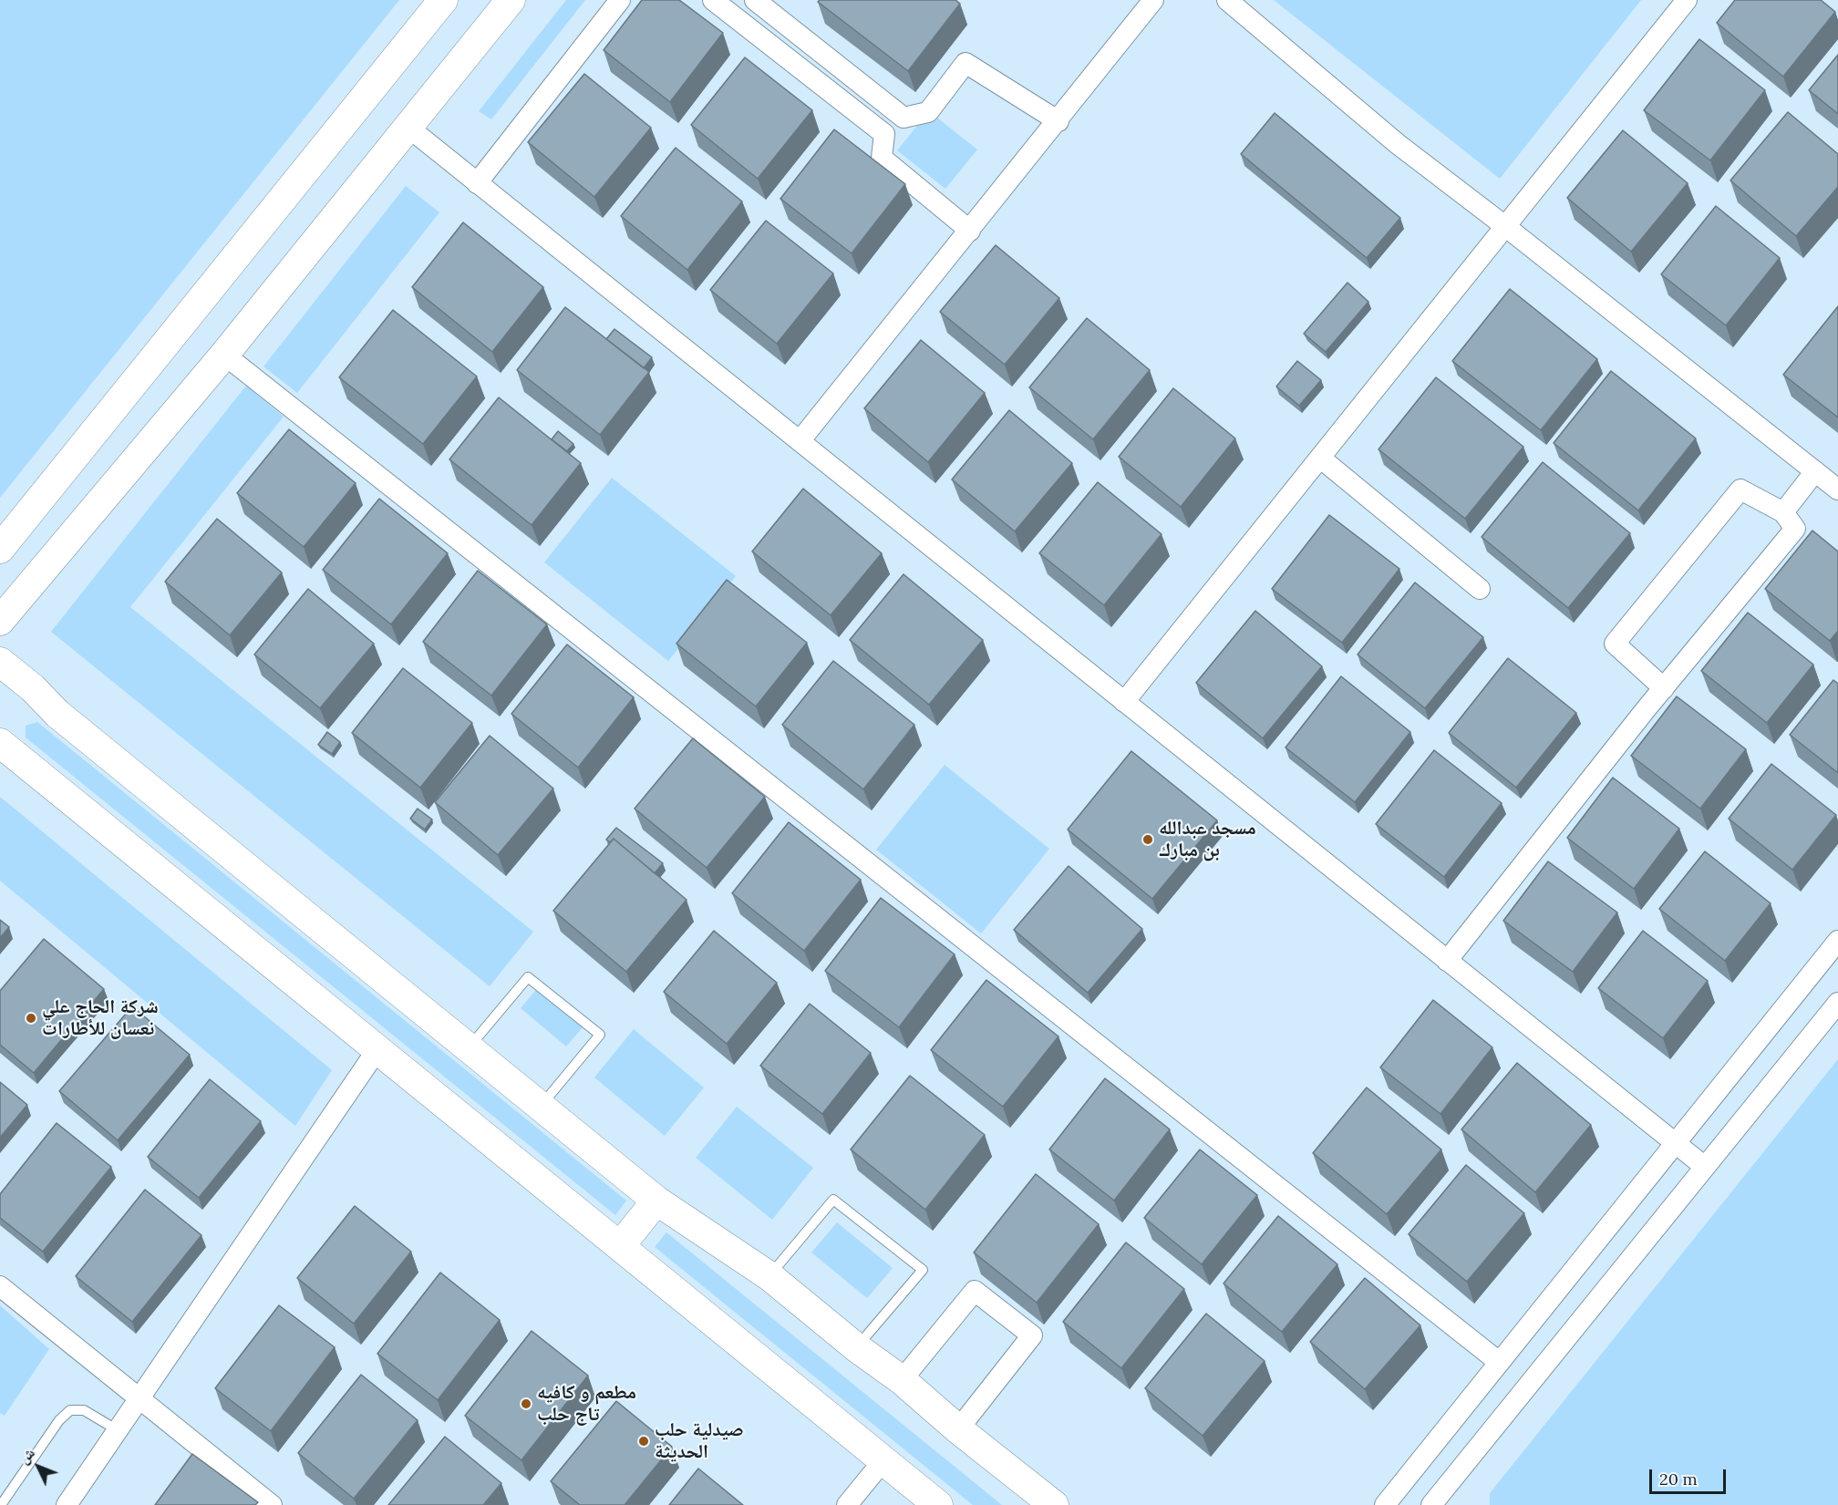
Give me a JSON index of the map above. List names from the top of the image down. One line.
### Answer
{"places":["مسجد عبدالله بن مبارك","شركة الحاج علي نعسان للأطارات","مطعم و كافيه تاج حلب","صيدلية حلب الحديثة"],"scale_bar":"20 m","north":"top left"}
